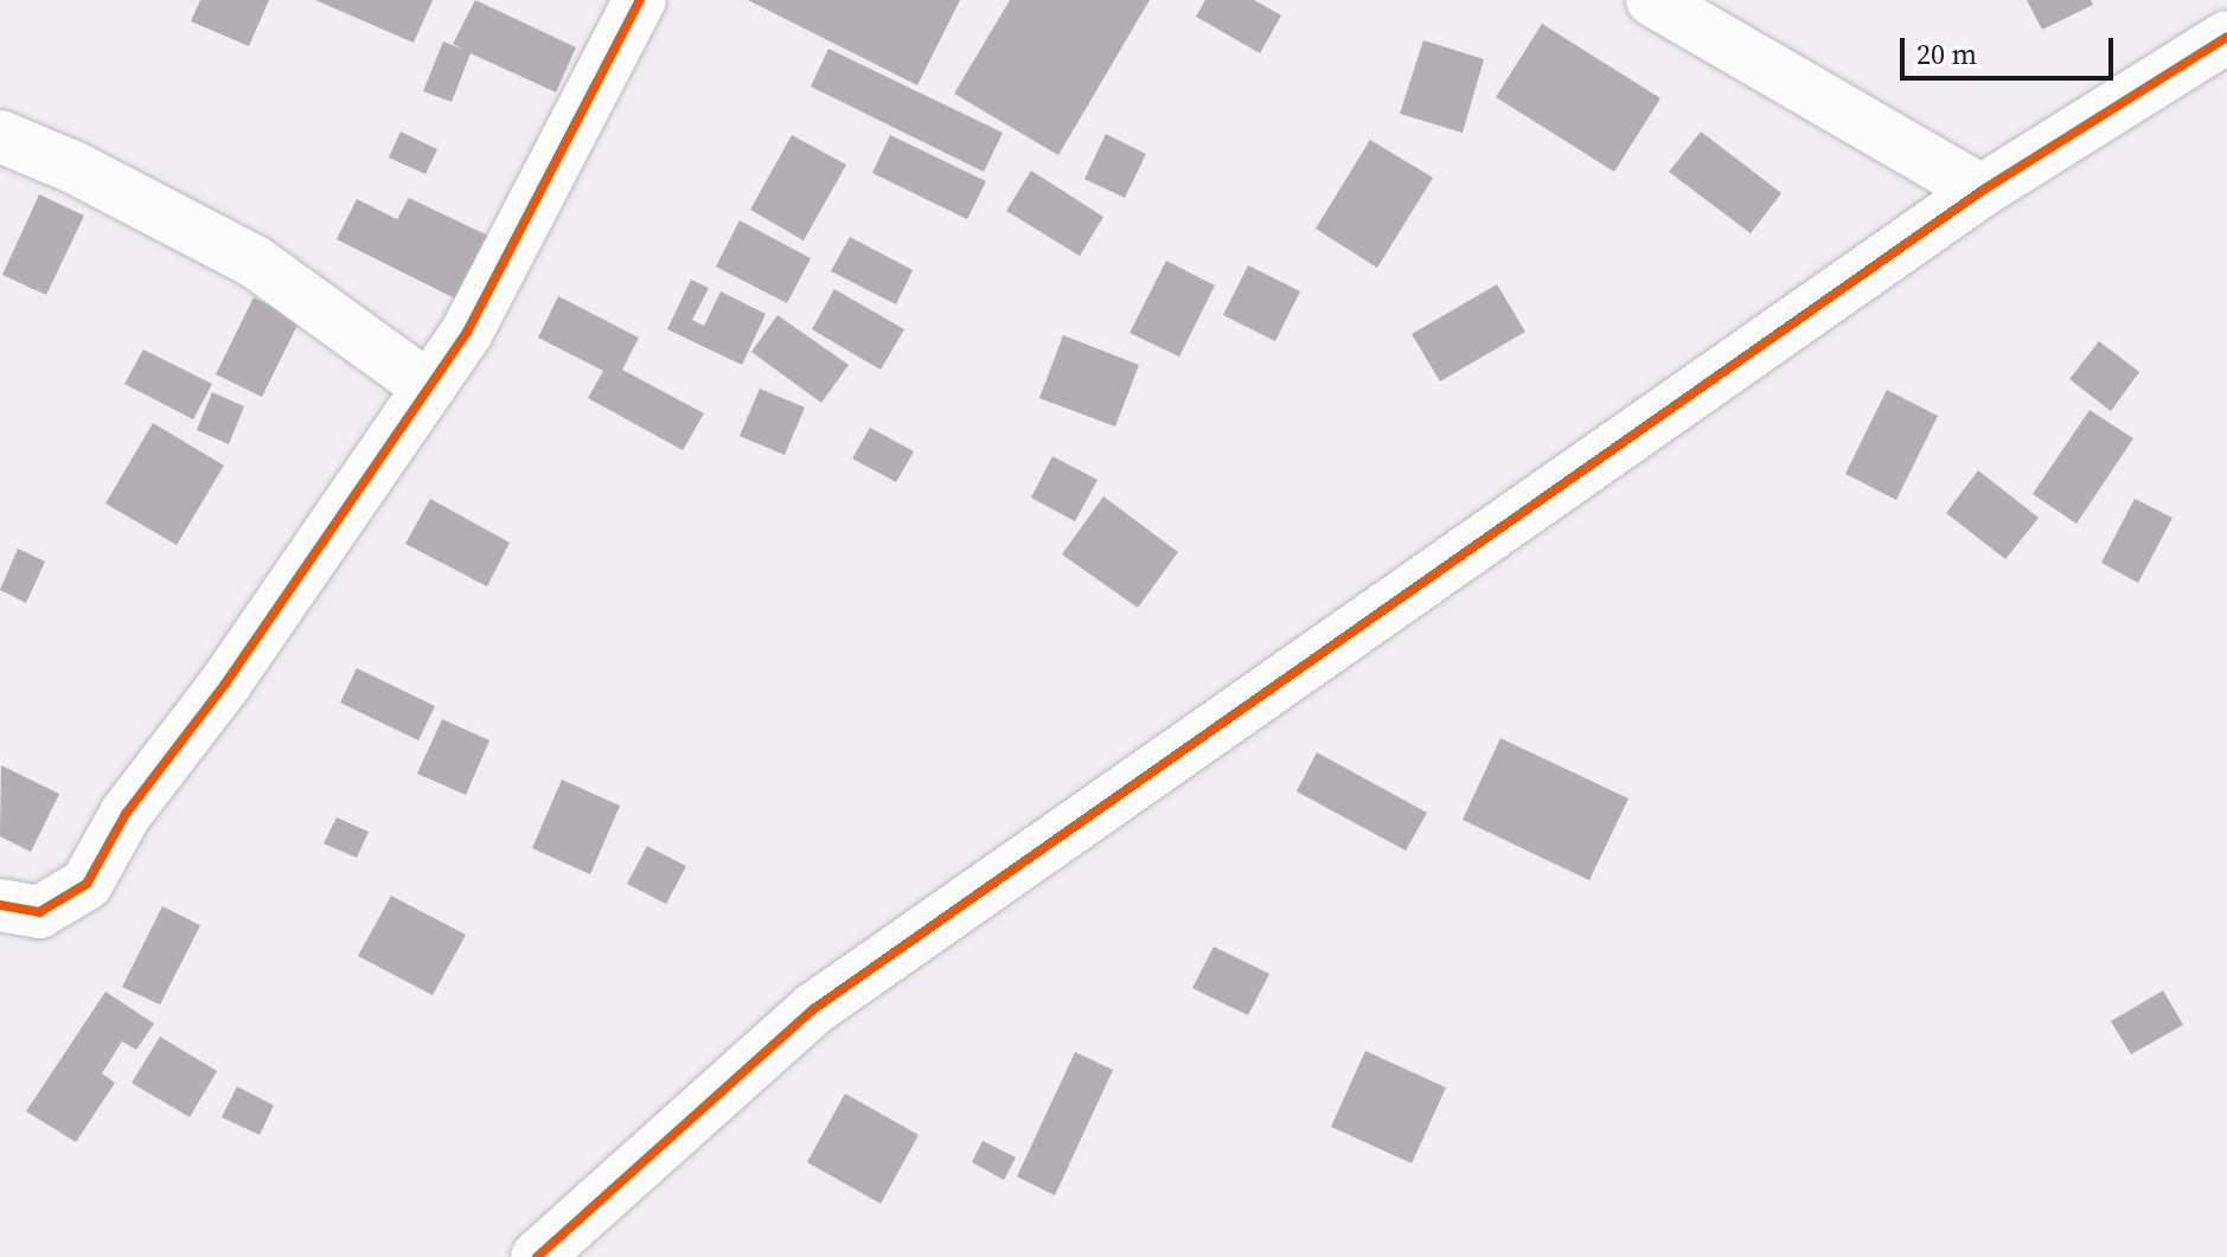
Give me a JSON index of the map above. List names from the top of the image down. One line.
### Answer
{"scale_bar":"20 m"}
